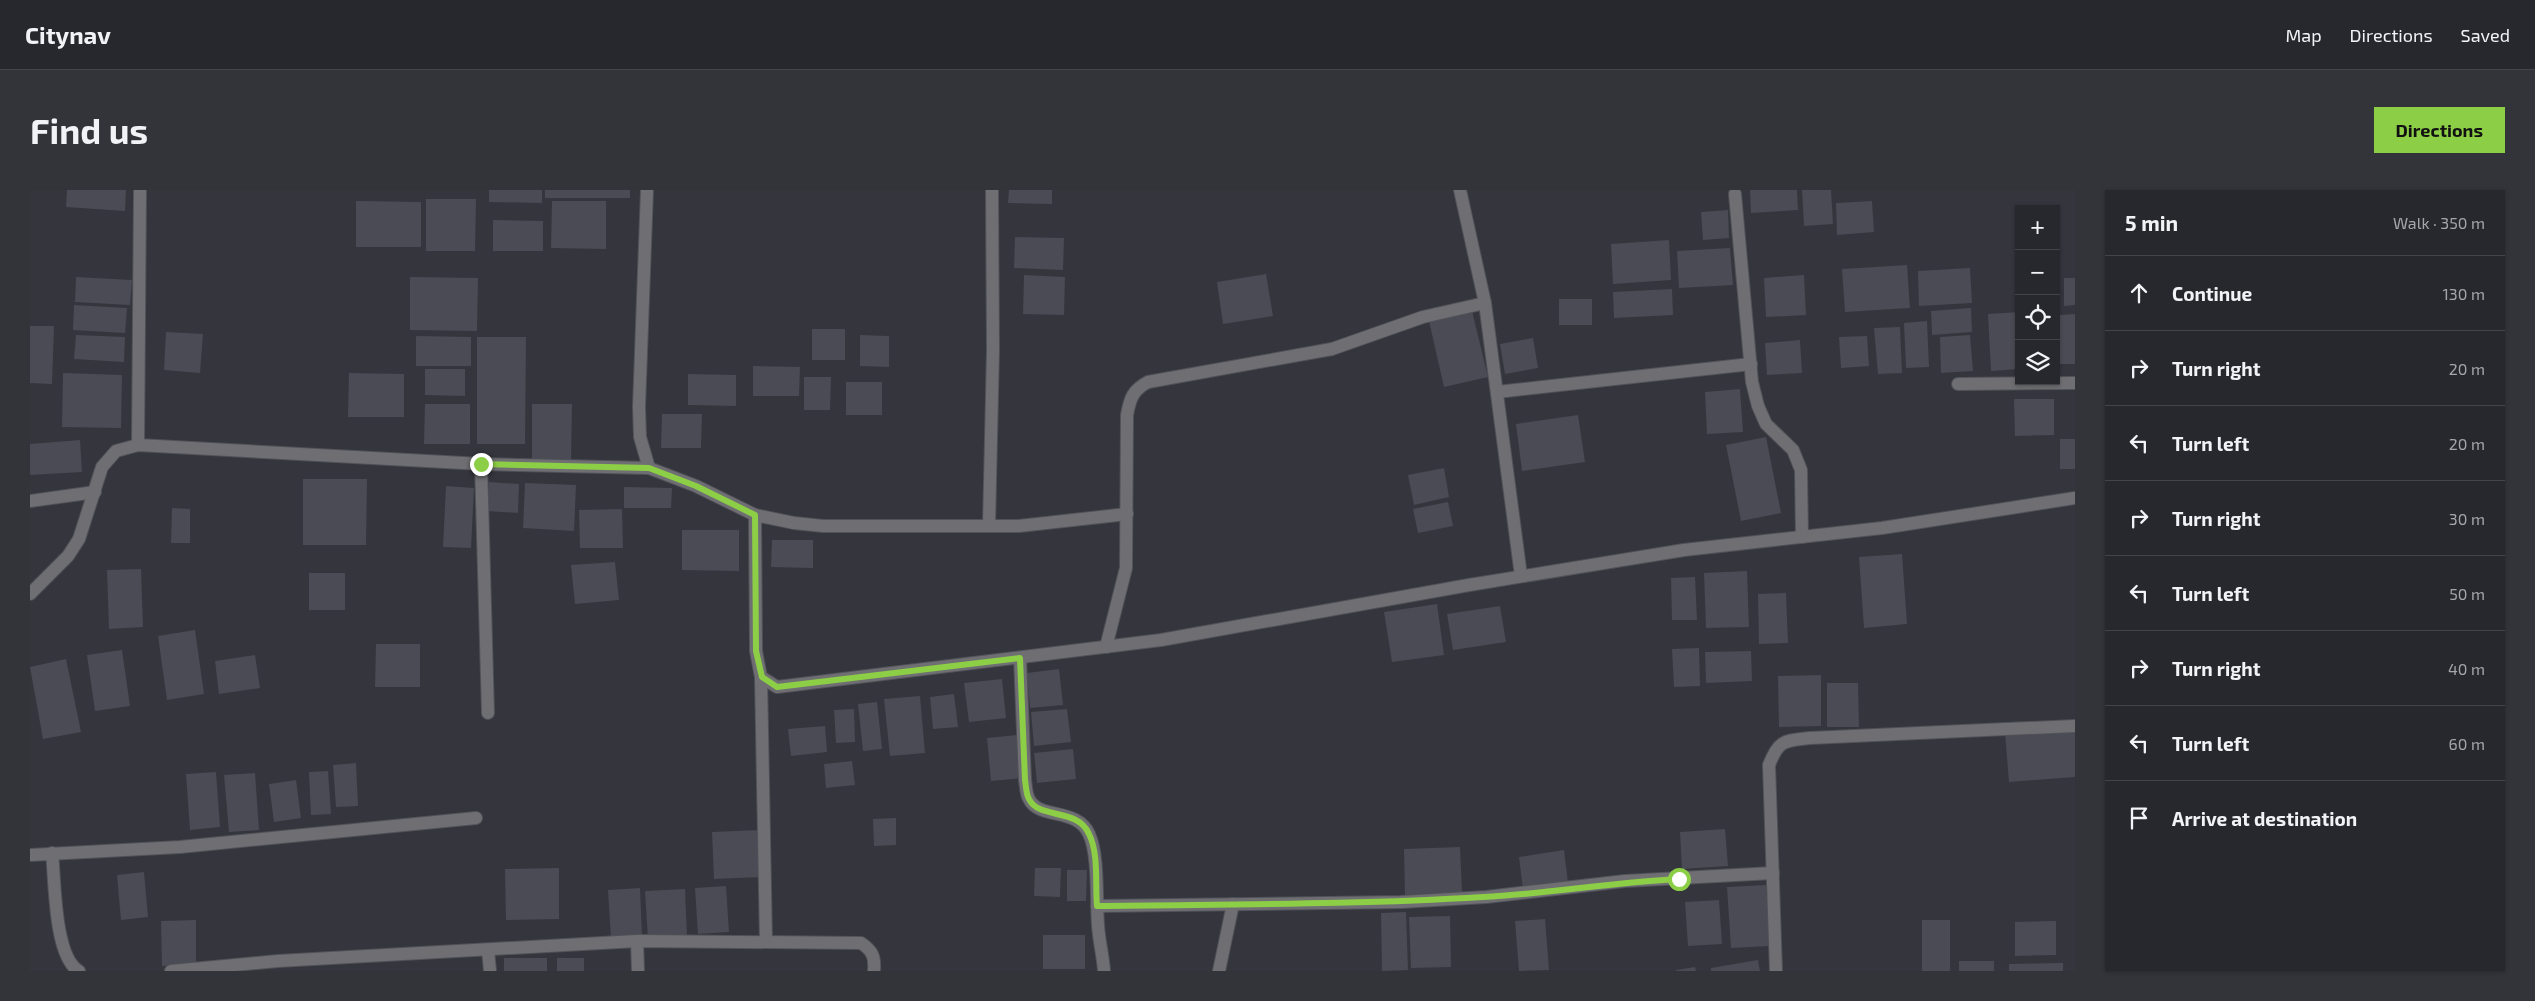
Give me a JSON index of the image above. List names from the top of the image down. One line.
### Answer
{"page":{"header":"Citynav","nav":["Map","Directions","Saved"],"buttons":"Directions","title":"Find us","heading":["5 min","Walk · 350 m"],"map_buttons":["+","−"],"list":[["Continue","130 m"],["Turn right","20 m"],["Turn left","20 m"],["Turn right","30 m"],["Turn left","50 m"],["Turn right","40 m"],["Turn left","60 m"],"Arrive at destination"]}}
